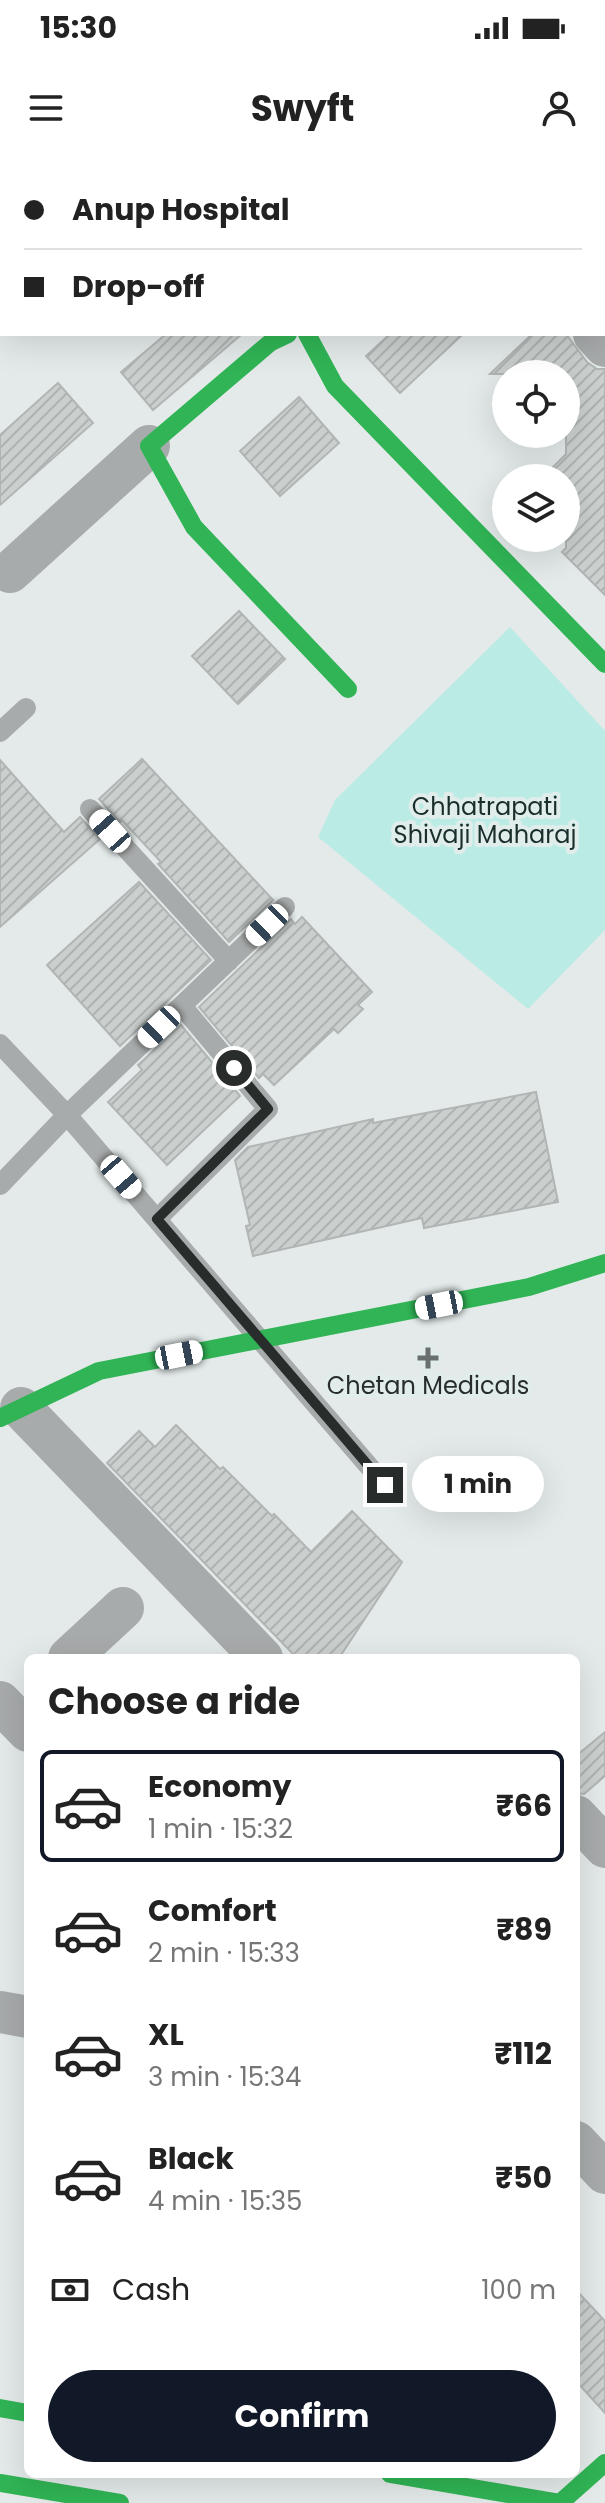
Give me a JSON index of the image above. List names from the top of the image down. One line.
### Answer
{"parks":["Chhatrapati Shivaji Maharaj"],"places":{"health":["Chetan Medicals"]},"page":{"status":"15:30","header":"Swyft","banner":["Anup Hospital","Drop-off"],"bubble":"1 min","heading":"Choose a ride","list":[{"name":"Economy","note":"1 min · 15:32","value":"₹66"},{"name":"Comfort","note":"2 min · 15:33","value":"₹89"},{"name":"XL","note":"3 min · 15:34","value":"₹112"},{"name":"Black","note":"4 min · 15:35","value":"₹50"}],"pay":["Cash","100 m"],"buttons":"Confirm"}}
